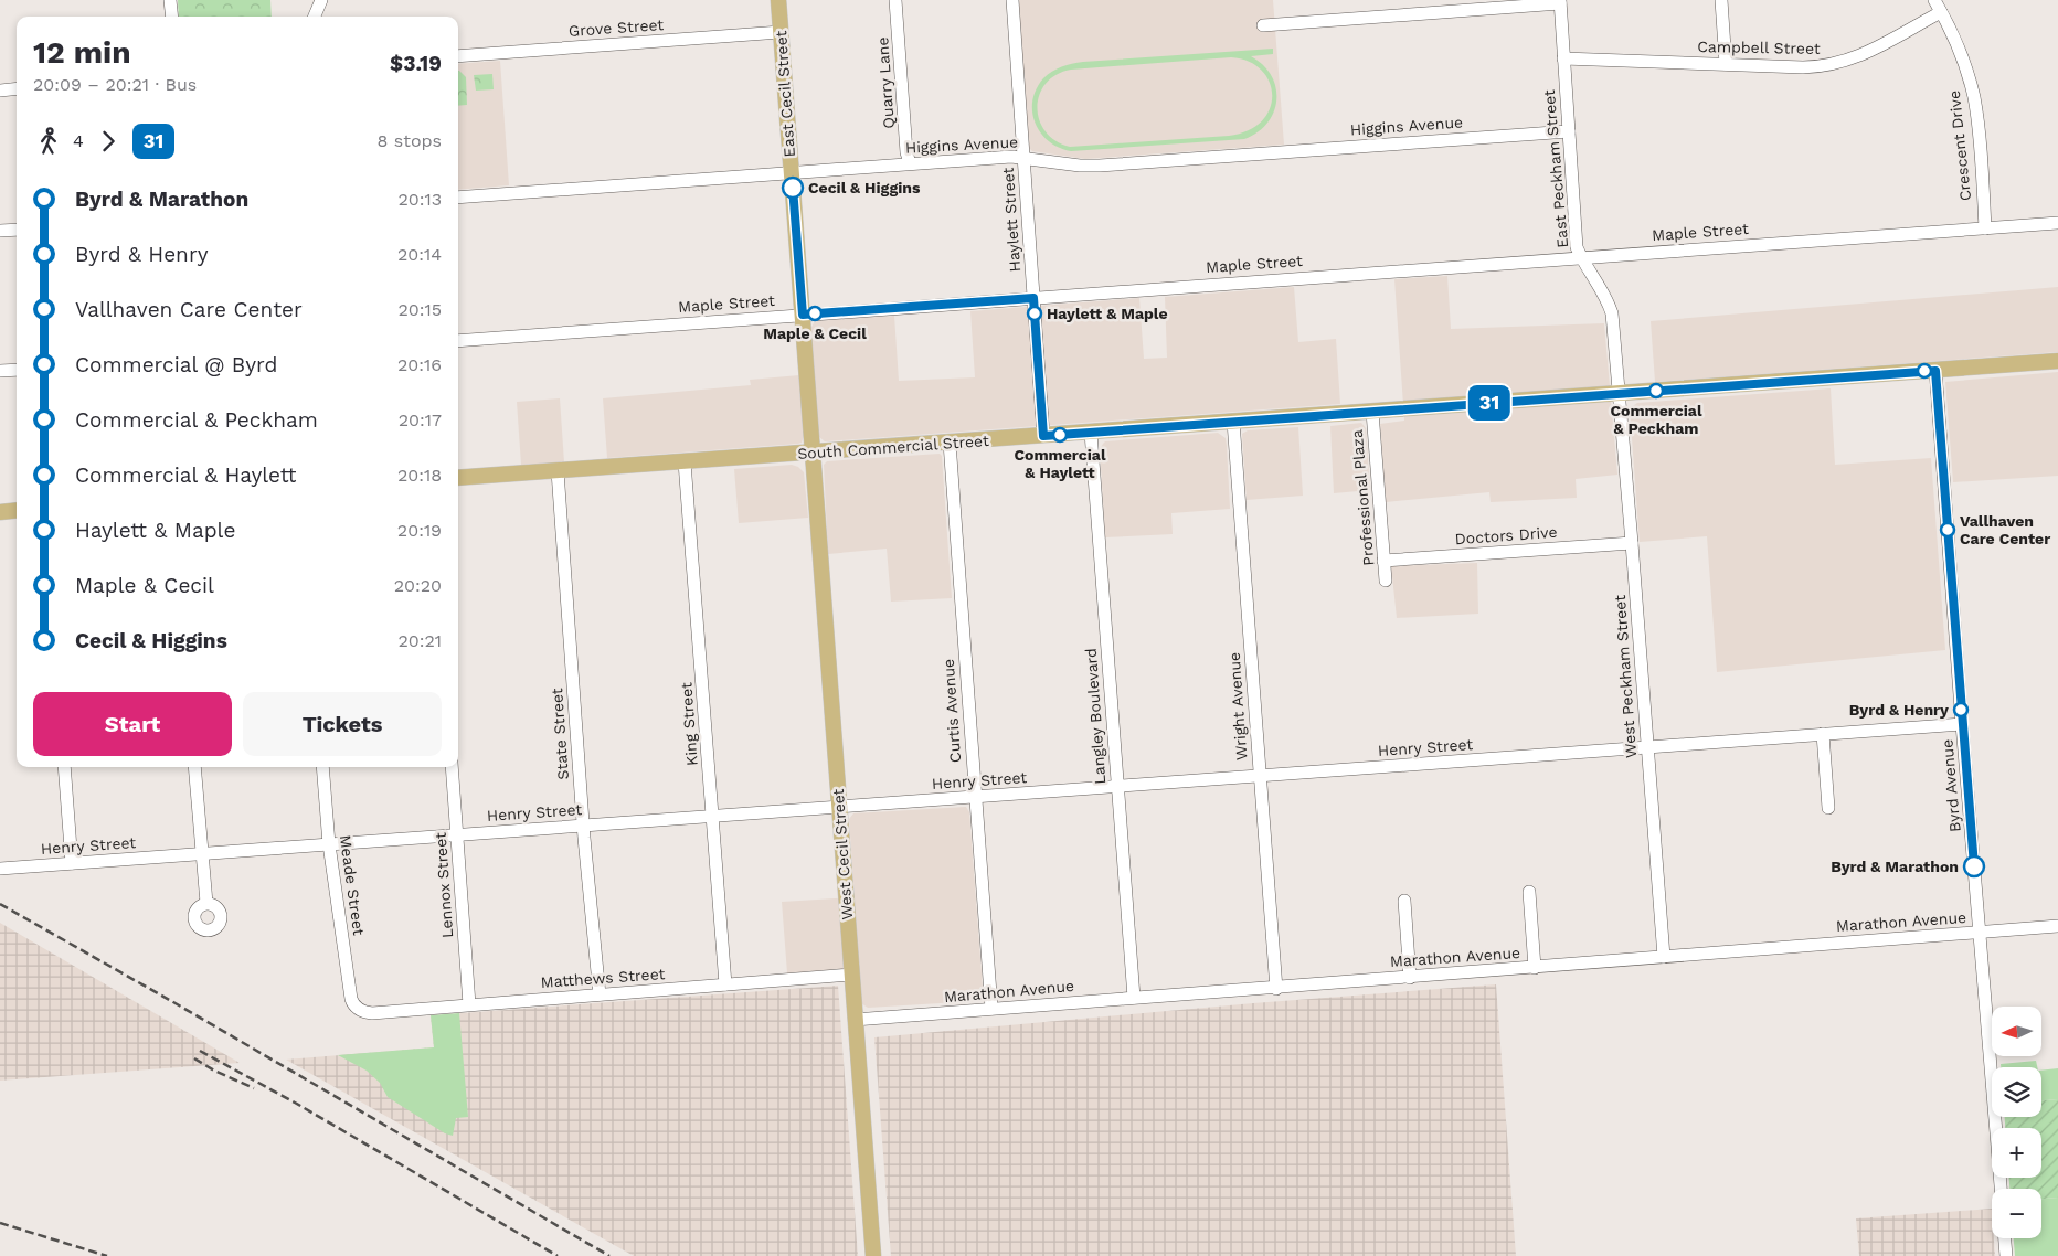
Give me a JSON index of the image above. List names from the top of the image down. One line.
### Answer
{"streets":{"main road":["East Cecil Street","South Commercial Street","West Cecil Street"],"street":["Grove Street","Campbell Street","Quarry Lane","Higgins Avenue","Crescent Drive","East Peckham Street","Haylett Street","Maple Street","Professional Plaza","Doctors Drive","West Peckham Street","Wright Avenue","Curtis Avenue","Langley Boulevard","King Street","State Street","Henry Street","Byrd Avenue","Meade Street","Lennox Street","Marathon Avenue","Matthews Street"]},"crossings":[["Grove Street","East Cecil Street"],["Campbell Street","Crescent Drive"],["Campbell Street","East Peckham Street"],["Quarry Lane","Higgins Avenue"],["East Cecil Street","Higgins Avenue"],["East Cecil Street","Maple Street"],["East Cecil Street","South Commercial Street"],["East Cecil Street","West Cecil Street"],["Higgins Avenue","East Peckham Street"],["Higgins Avenue","Haylett Street"],["Crescent Drive","Maple Street"],["East Peckham Street","Maple Street"],["East Peckham Street","South Commercial Street"],["East Peckham Street","West Peckham Street"],["Haylett Street","Maple Street"],["Haylett Street","South Commercial Street"],["South Commercial Street","Professional Plaza"],["South Commercial Street","West Peckham Street"],["South Commercial Street","Wright Avenue"],["South Commercial Street","Curtis Avenue"],["South Commercial Street","Langley Boulevard"],["South Commercial Street","King Street"],["South Commercial Street","State Street"],["South Commercial Street","Byrd Avenue"],["South Commercial Street","West Cecil Street"],["Professional Plaza","Doctors Drive"],["Doctors Drive","West Peckham Street"],["West Peckham Street","Henry Street"],["West Peckham Street","Marathon Avenue"],["Wright Avenue","Henry Street"],["Wright Avenue","Marathon Avenue"],["Curtis Avenue","Henry Street"],["Curtis Avenue","Marathon Avenue"],["Langley Boulevard","Henry Street"],["Langley Boulevard","Marathon Avenue"],["King Street","Henry Street"],["King Street","Matthews Street"],["State Street","Henry Street"],["State Street","Matthews Street"],["Henry Street","Byrd Avenue"],["Henry Street","West Cecil Street"],["Henry Street","Meade Street"],["Henry Street","Lennox Street"],["Byrd Avenue","Marathon Avenue"],["West Cecil Street","Marathon Avenue"],["West Cecil Street","Matthews Street"],["Meade Street","Matthews Street"],["Lennox Street","Matthews Street"]],"places":["Cecil & Higgins","Maple & Cecil","Haylett & Maple","Commercial & Peckham","Commercial & Haylett","Vallhaven Care Center","Byrd & Henry","Byrd & Marathon"],"lines":["bus line 31"],"north":"left","page":{"on_map":"31","heading":["12 min","20:09 – 20:21 · Bus","$3.19"],"legs":["4","31","8 stops"],"list":[{"name":"Byrd & Marathon","value":"20:13"},{"name":"Byrd & Henry","value":"20:14"},{"name":"Vallhaven Care Center","value":"20:15"},{"name":"Commercial @ Byrd","value":"20:16"},{"name":"Commercial & Peckham","value":"20:17"},{"name":"Commercial & Haylett","value":"20:18"},{"name":"Haylett & Maple","value":"20:19"},{"name":"Maple & Cecil","value":"20:20"},{"name":"Cecil & Higgins","value":"20:21"}],"buttons":["Start","Tickets"],"map_buttons":["+","−"]}}
